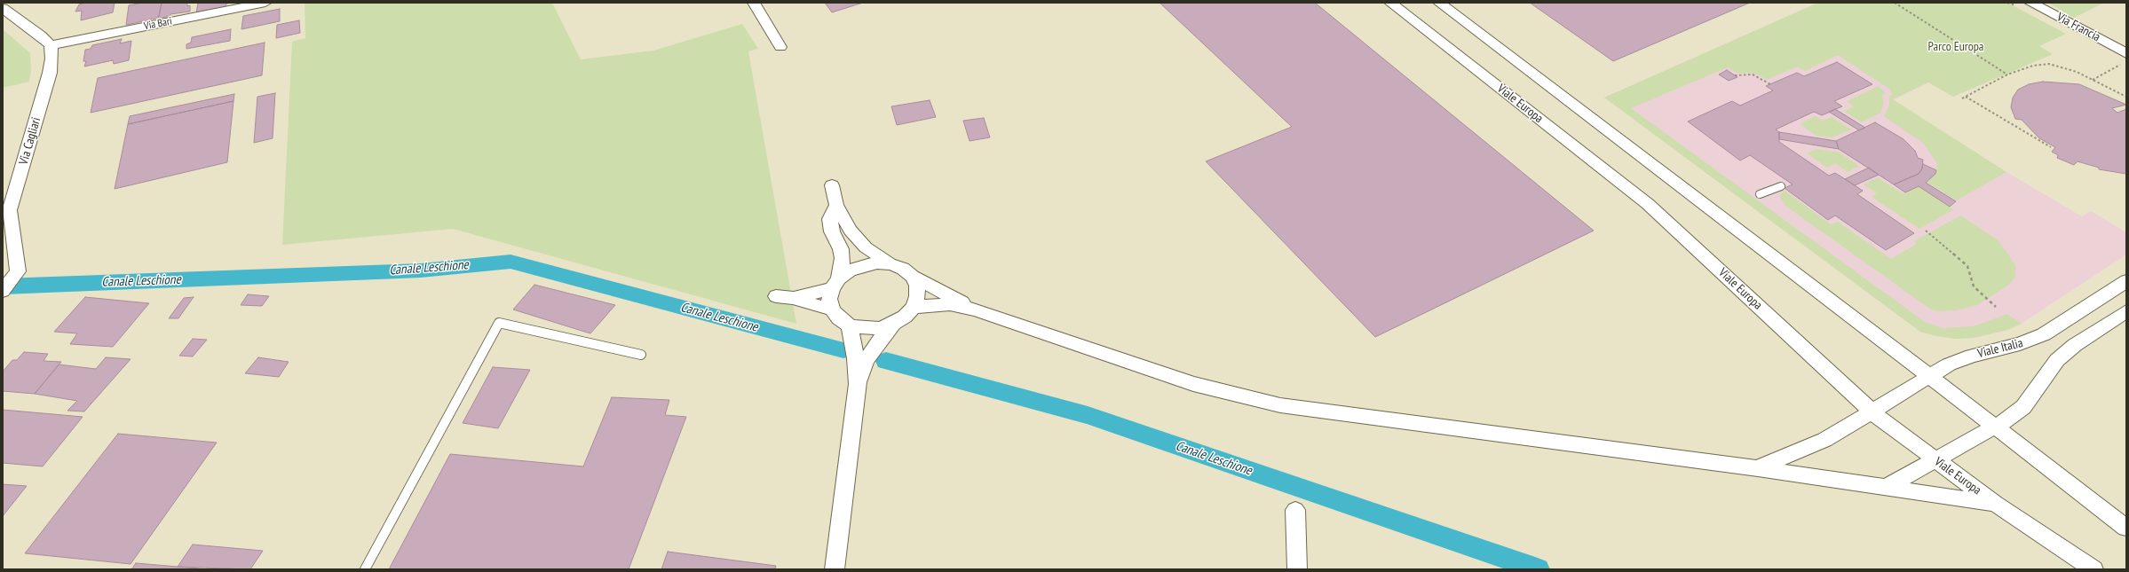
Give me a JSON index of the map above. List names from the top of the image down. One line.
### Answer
{"streets":{"street":["Via Bari","Via Francia","Viale Europa","Via Cagliari","Viale Italia"]},"crossings":[["Via Bari","Via Cagliari"],["Viale Europa","Viale Italia"]],"water":["Canale Leschione"],"parks":["Parco Europa"]}
